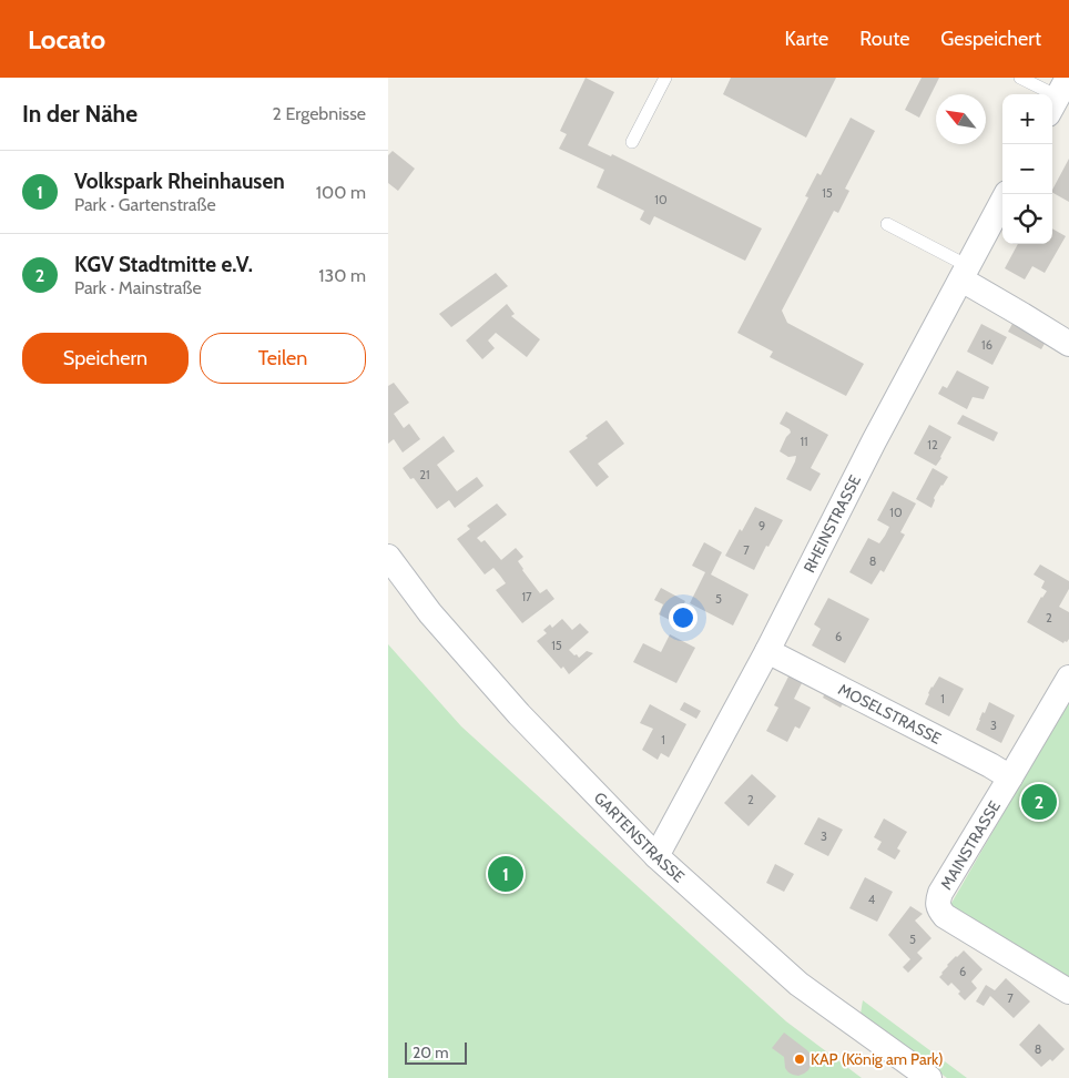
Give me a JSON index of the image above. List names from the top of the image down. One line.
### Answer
{"streets":{"street":["RHEINSTRASSE","MOSELSTRASSE","GARTENSTRASSE","MAINSTRASSE"]},"crossings":[["RHEINSTRASSE","MOSELSTRASSE"],["RHEINSTRASSE","GARTENSTRASSE"],["MOSELSTRASSE","MAINSTRASSE"]],"places":["KAP (König am Park)"],"house_numbers":["15","10","16","11","12","21","10","9","7","8","17","5","2","6","15","1","3","1","2","3","4","5","6","7","8"],"scale_bar":"20 m","north":"top left","page":{"header":"Locato","nav":["Karte","Route","Gespeichert"],"heading":["In der Nähe","2 Ergebnisse"],"map_buttons":["+","−"],"list":[{"mark":"1","name":"Volkspark Rheinhausen","note":"Park · Gartenstraße","value":"100 m"},{"mark":"2","name":"KGV Stadtmitte e.V.","note":"Park · Mainstraße","value":"130 m"}],"buttons":["Speichern","Teilen"],"pins":["2","1"],"scale":"20 m"}}
